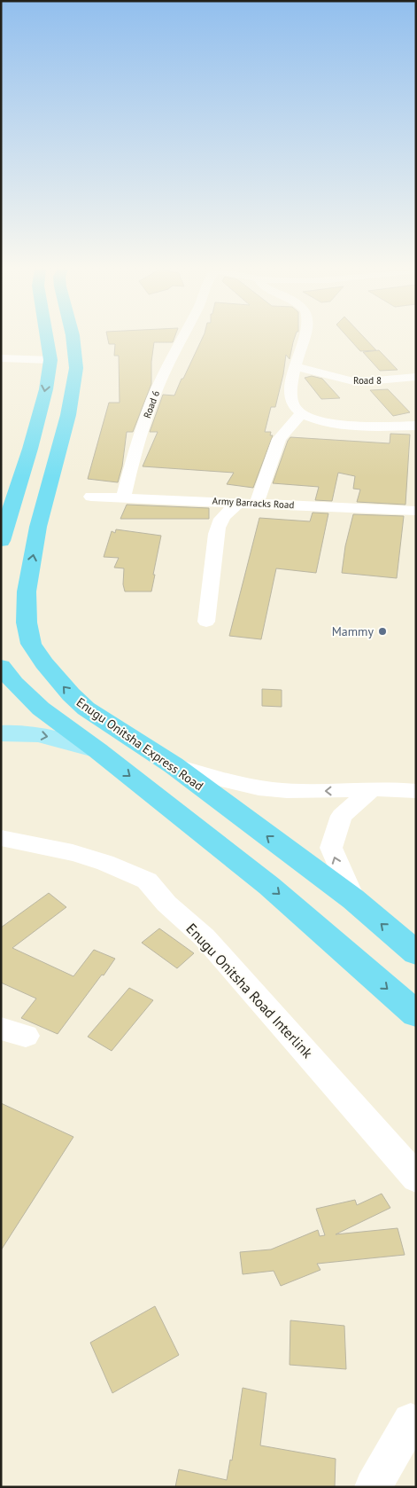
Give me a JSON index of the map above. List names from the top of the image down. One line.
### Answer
{"streets":{"highway":["Enugu Onitsha Express Road"],"street":["Road 8","Road 6","Army Barracks Road","Enugu Onitsha Road Interlink"]},"crossings":[["Road 6","Army Barracks Road"]],"places":["Mammy"]}
